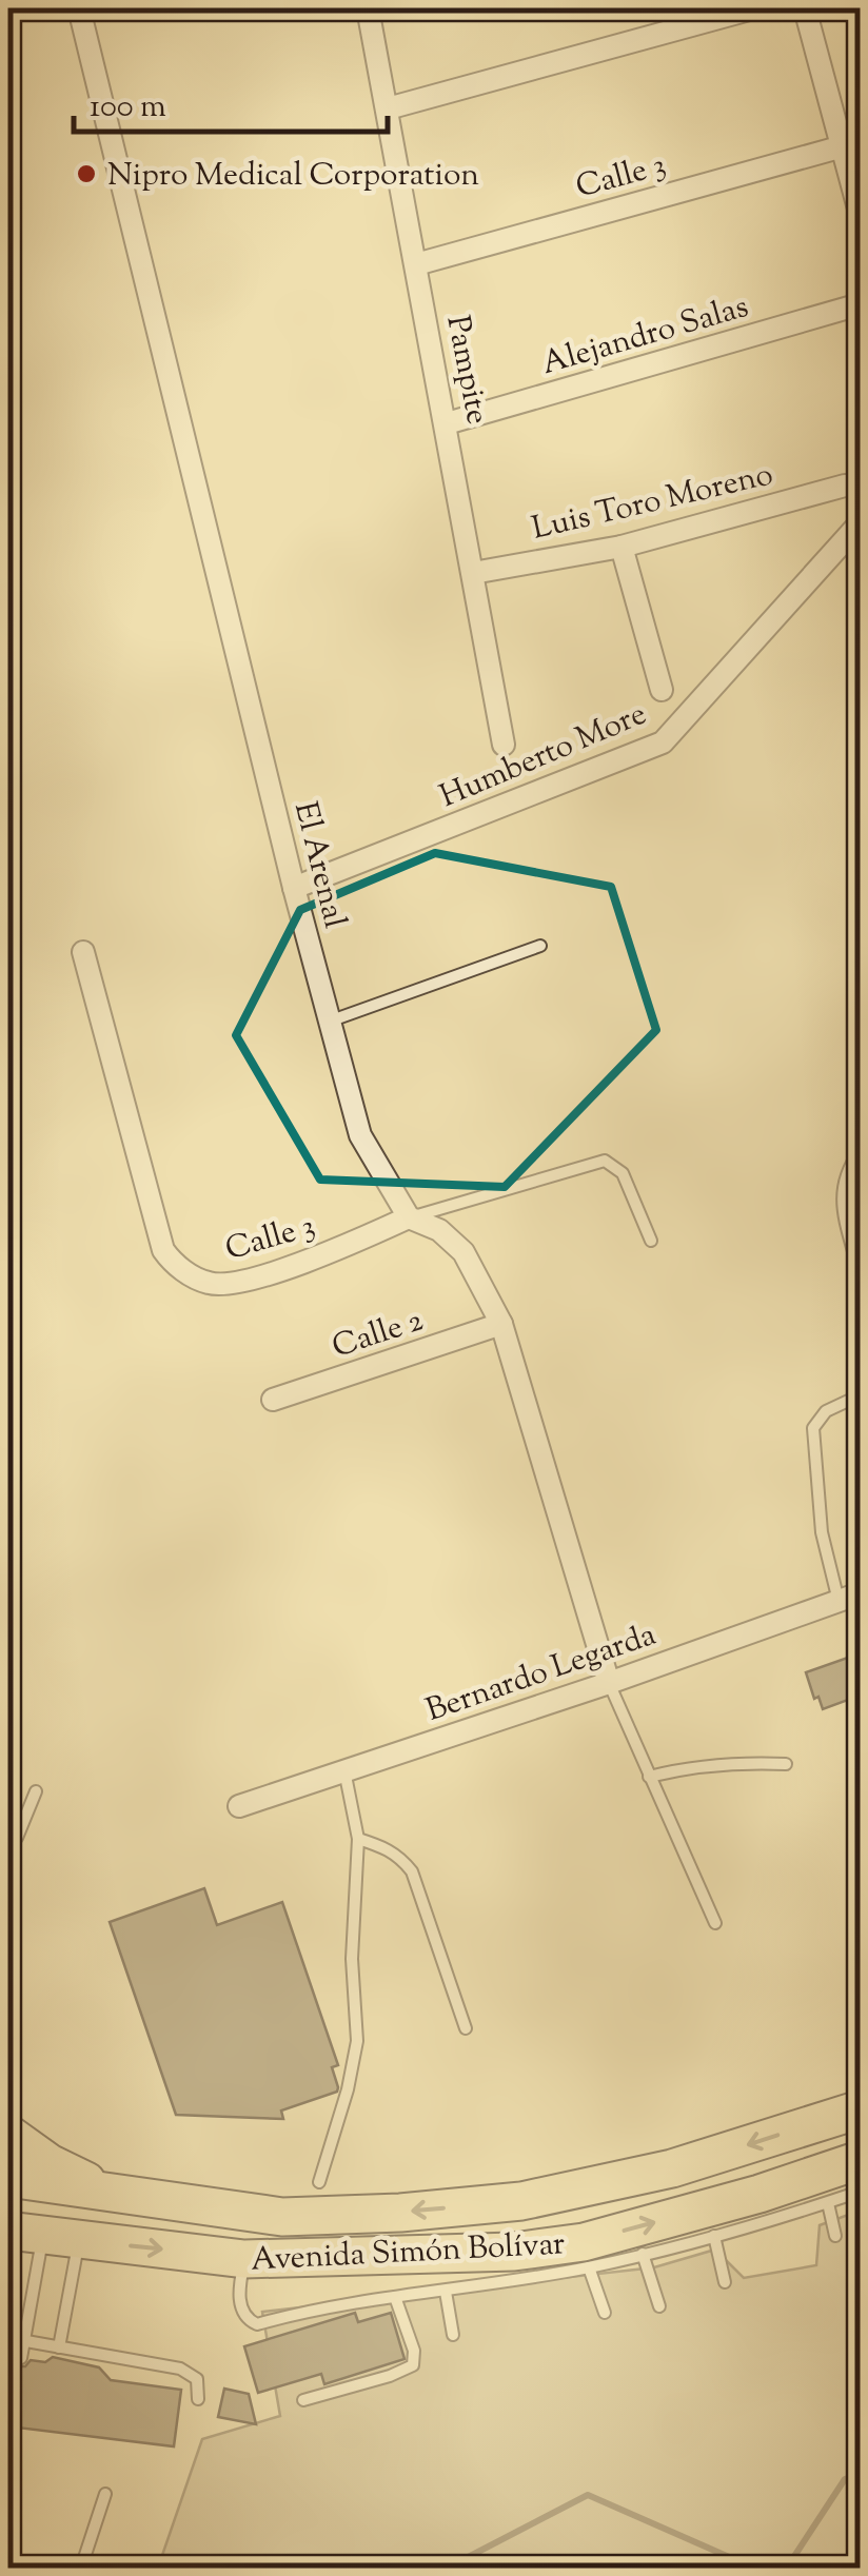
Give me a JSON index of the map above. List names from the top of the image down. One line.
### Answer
{"streets":{"highway":["Avenida Simón Bolívar"],"street":["Calle 3","Alejandro Salas","Pampite","Luis Toro Moreno","Humberto More","El Arenal","Calle 2","Bernardo Legarda"]},"crossings":[["Calle 3","Pampite"],["Calle 3","El Arenal"],["Alejandro Salas","Pampite"],["Pampite","Luis Toro Moreno"],["Humberto More","El Arenal"],["El Arenal","Calle 2"],["El Arenal","Bernardo Legarda"]],"places":["Nipro Medical Corporation"],"scale_bar":"100 m"}
